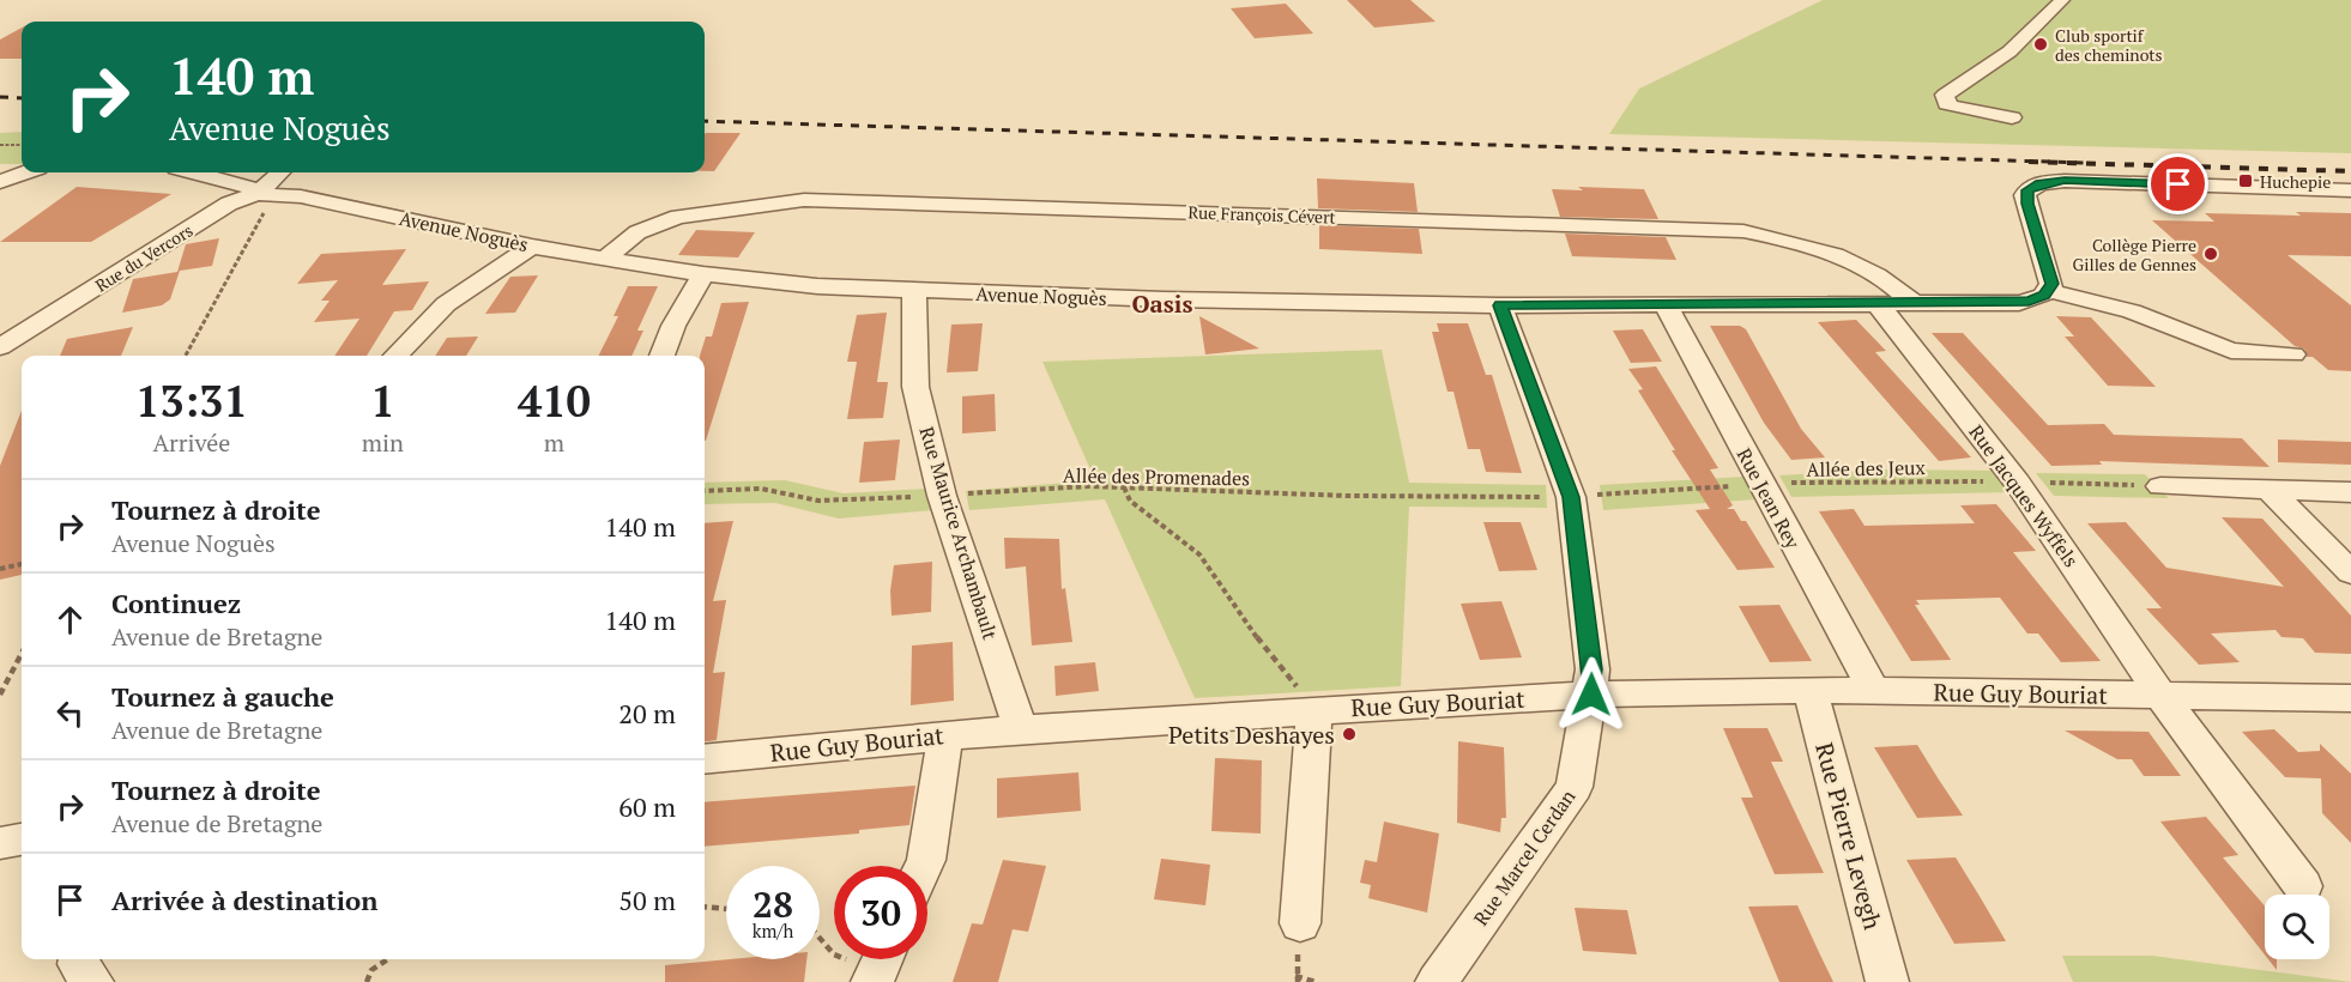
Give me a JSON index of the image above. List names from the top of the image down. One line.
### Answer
{"streets":{"street":["Rue François Cévert","Avenue Noguès","Rue du Vercors","Rue Jacques Wyffels","Rue Jean Rey","Rue Maurice Archambault","Rue Guy Bouriat","Rue Pierre Levegh","Rue Marcel Cerdan"],"path":["Allée des Jeux","Allée des Promenades"]},"crossings":[["Rue François Cévert","Avenue Noguès"],["Avenue Noguès","Rue du Vercors"],["Avenue Noguès","Rue Jacques Wyffels"],["Avenue Noguès","Rue Jean Rey"],["Avenue Noguès","Rue Maurice Archambault"],["Avenue Noguès","Rue Marcel Cerdan"],["Allée des Jeux","Allée des Promenades"],["Allée des Jeux","Rue Jacques Wyffels"],["Allée des Jeux","Rue Jean Rey"],["Allée des Jeux","Rue Marcel Cerdan"],["Allée des Promenades","Rue Maurice Archambault"],["Allée des Promenades","Rue Marcel Cerdan"],["Rue Jacques Wyffels","Rue Guy Bouriat"],["Rue Jean Rey","Rue Guy Bouriat"],["Rue Maurice Archambault","Rue Guy Bouriat"],["Rue Guy Bouriat","Rue Pierre Levegh"],["Rue Guy Bouriat","Rue Marcel Cerdan"]],"districts":["Oasis"],"places":{"other":["Club sportif des cheminots","Collège Pierre Gilles de Gennes","Petits Deshayes"],"transit":["Huchepie"]},"page":{"turn":["140 m","Avenue Noguès"],"eta":["13:31","Arrivée","1","min","410","m"],"list":[{"name":"Tournez à droite","note":"Avenue Noguès","value":"140 m"},{"name":"Continuez","note":"Avenue de Bretagne","value":"140 m"},{"name":"Tournez à gauche","note":"Avenue de Bretagne","value":"20 m"},{"name":"Tournez à droite","note":"Avenue de Bretagne","value":"60 m"},{"name":"Arrivée à destination","value":"50 m"}],"speed":"28 km/h","limit":"30"}}
